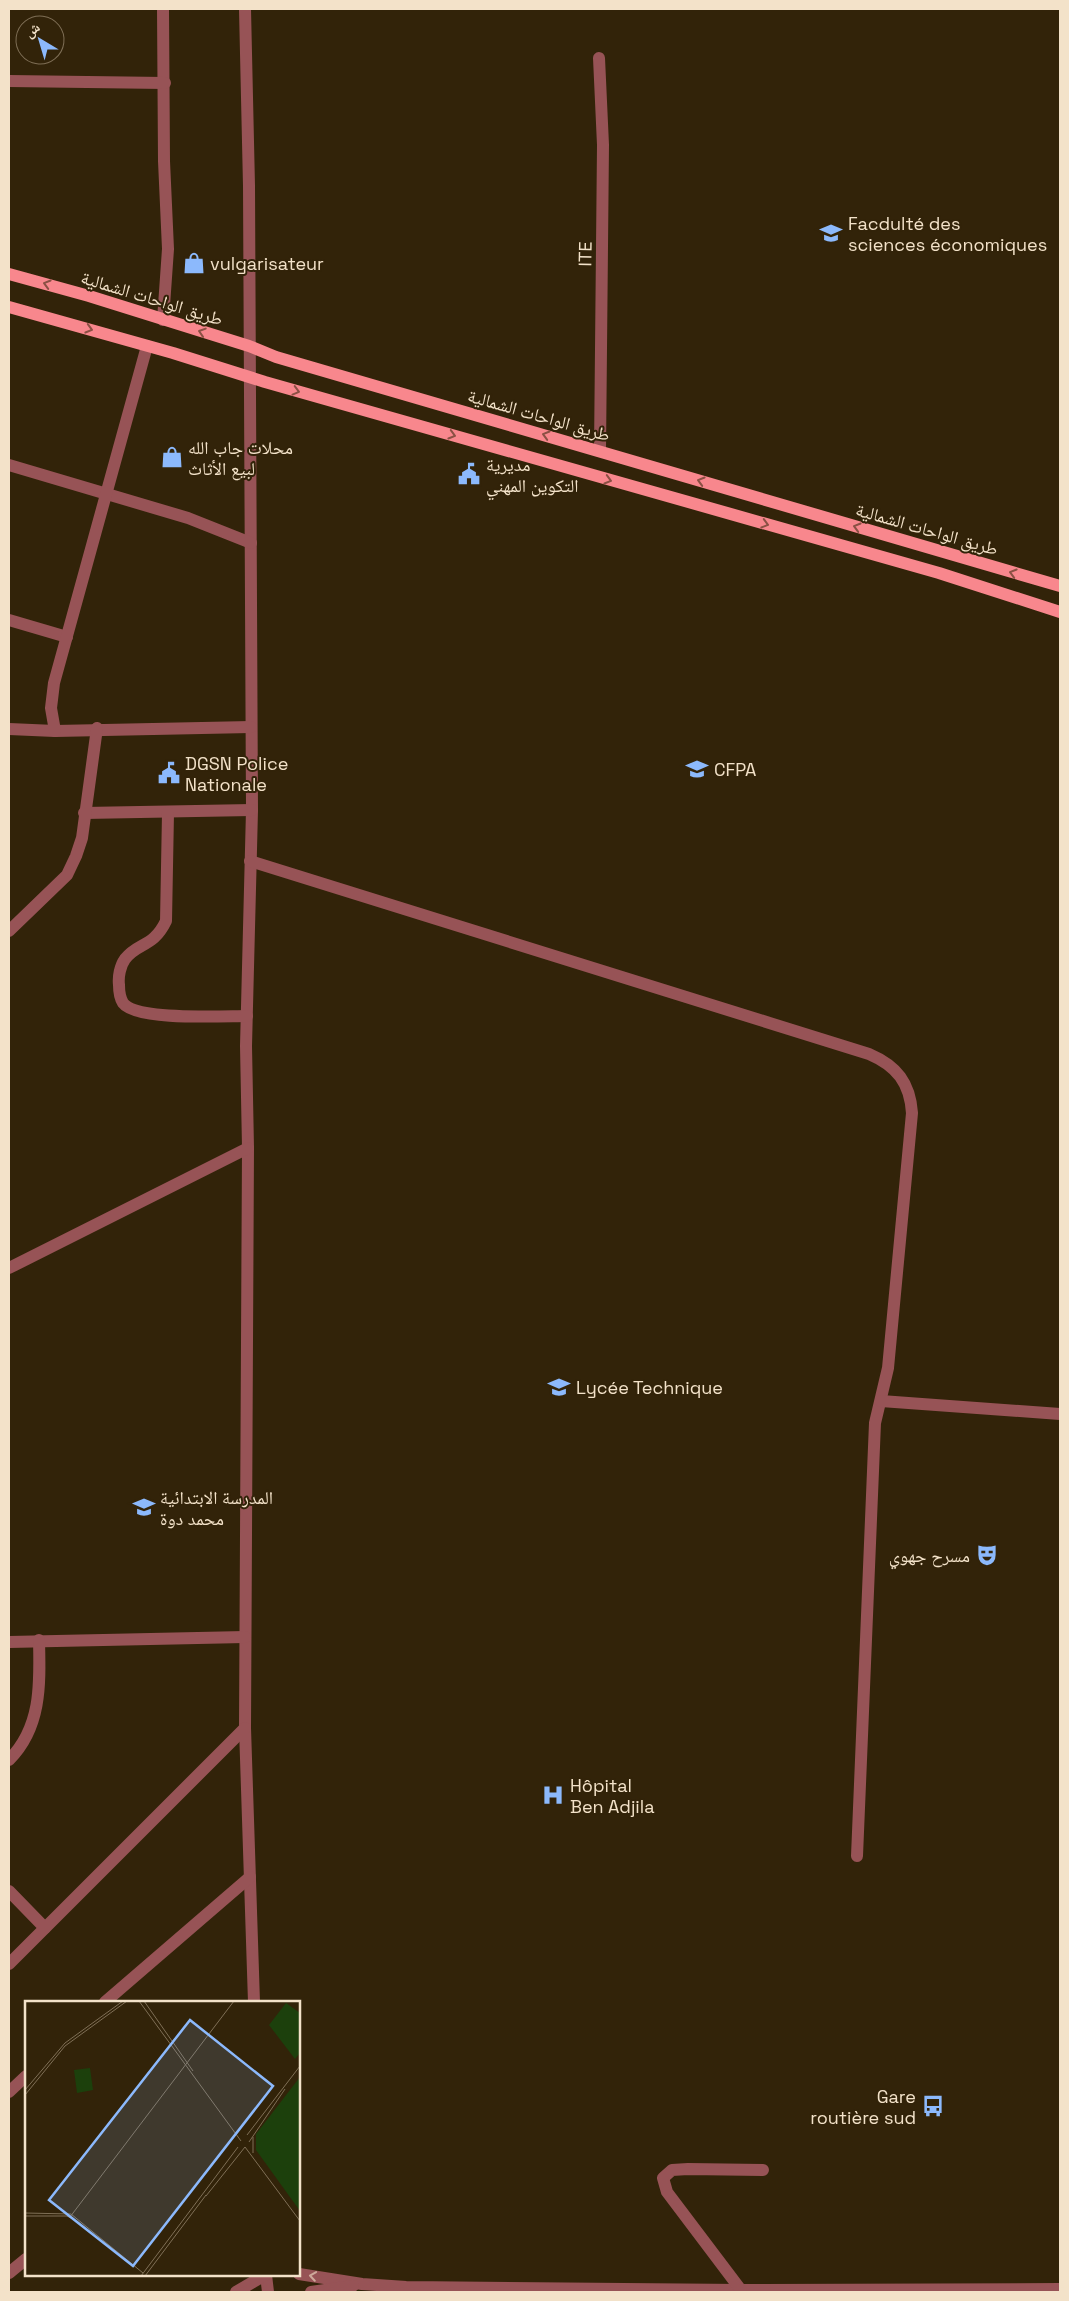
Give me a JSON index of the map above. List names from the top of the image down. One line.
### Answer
{"streets":{"main road":["طريق الواحات الشمالية"],"street":["ITE"]},"crossings":[["ITE","طريق الواحات الشمالية"]],"places":{"school or university":["Facdulté des sciences économiques","CFPA","Lycée Technique","المدرسة الابتدائية محمد دوة"],"shop":["vulgarisateur","محلات جاب الله لبيع الأثاث"],"public building":["مديرية التكوين المهني","DGSN Police Nationale"],"theatre":["مسرح جهوي"],"hospital":["Hôpital Ben Adjila"],"bus stop":["Gare routière sud"]},"north":"top left"}
